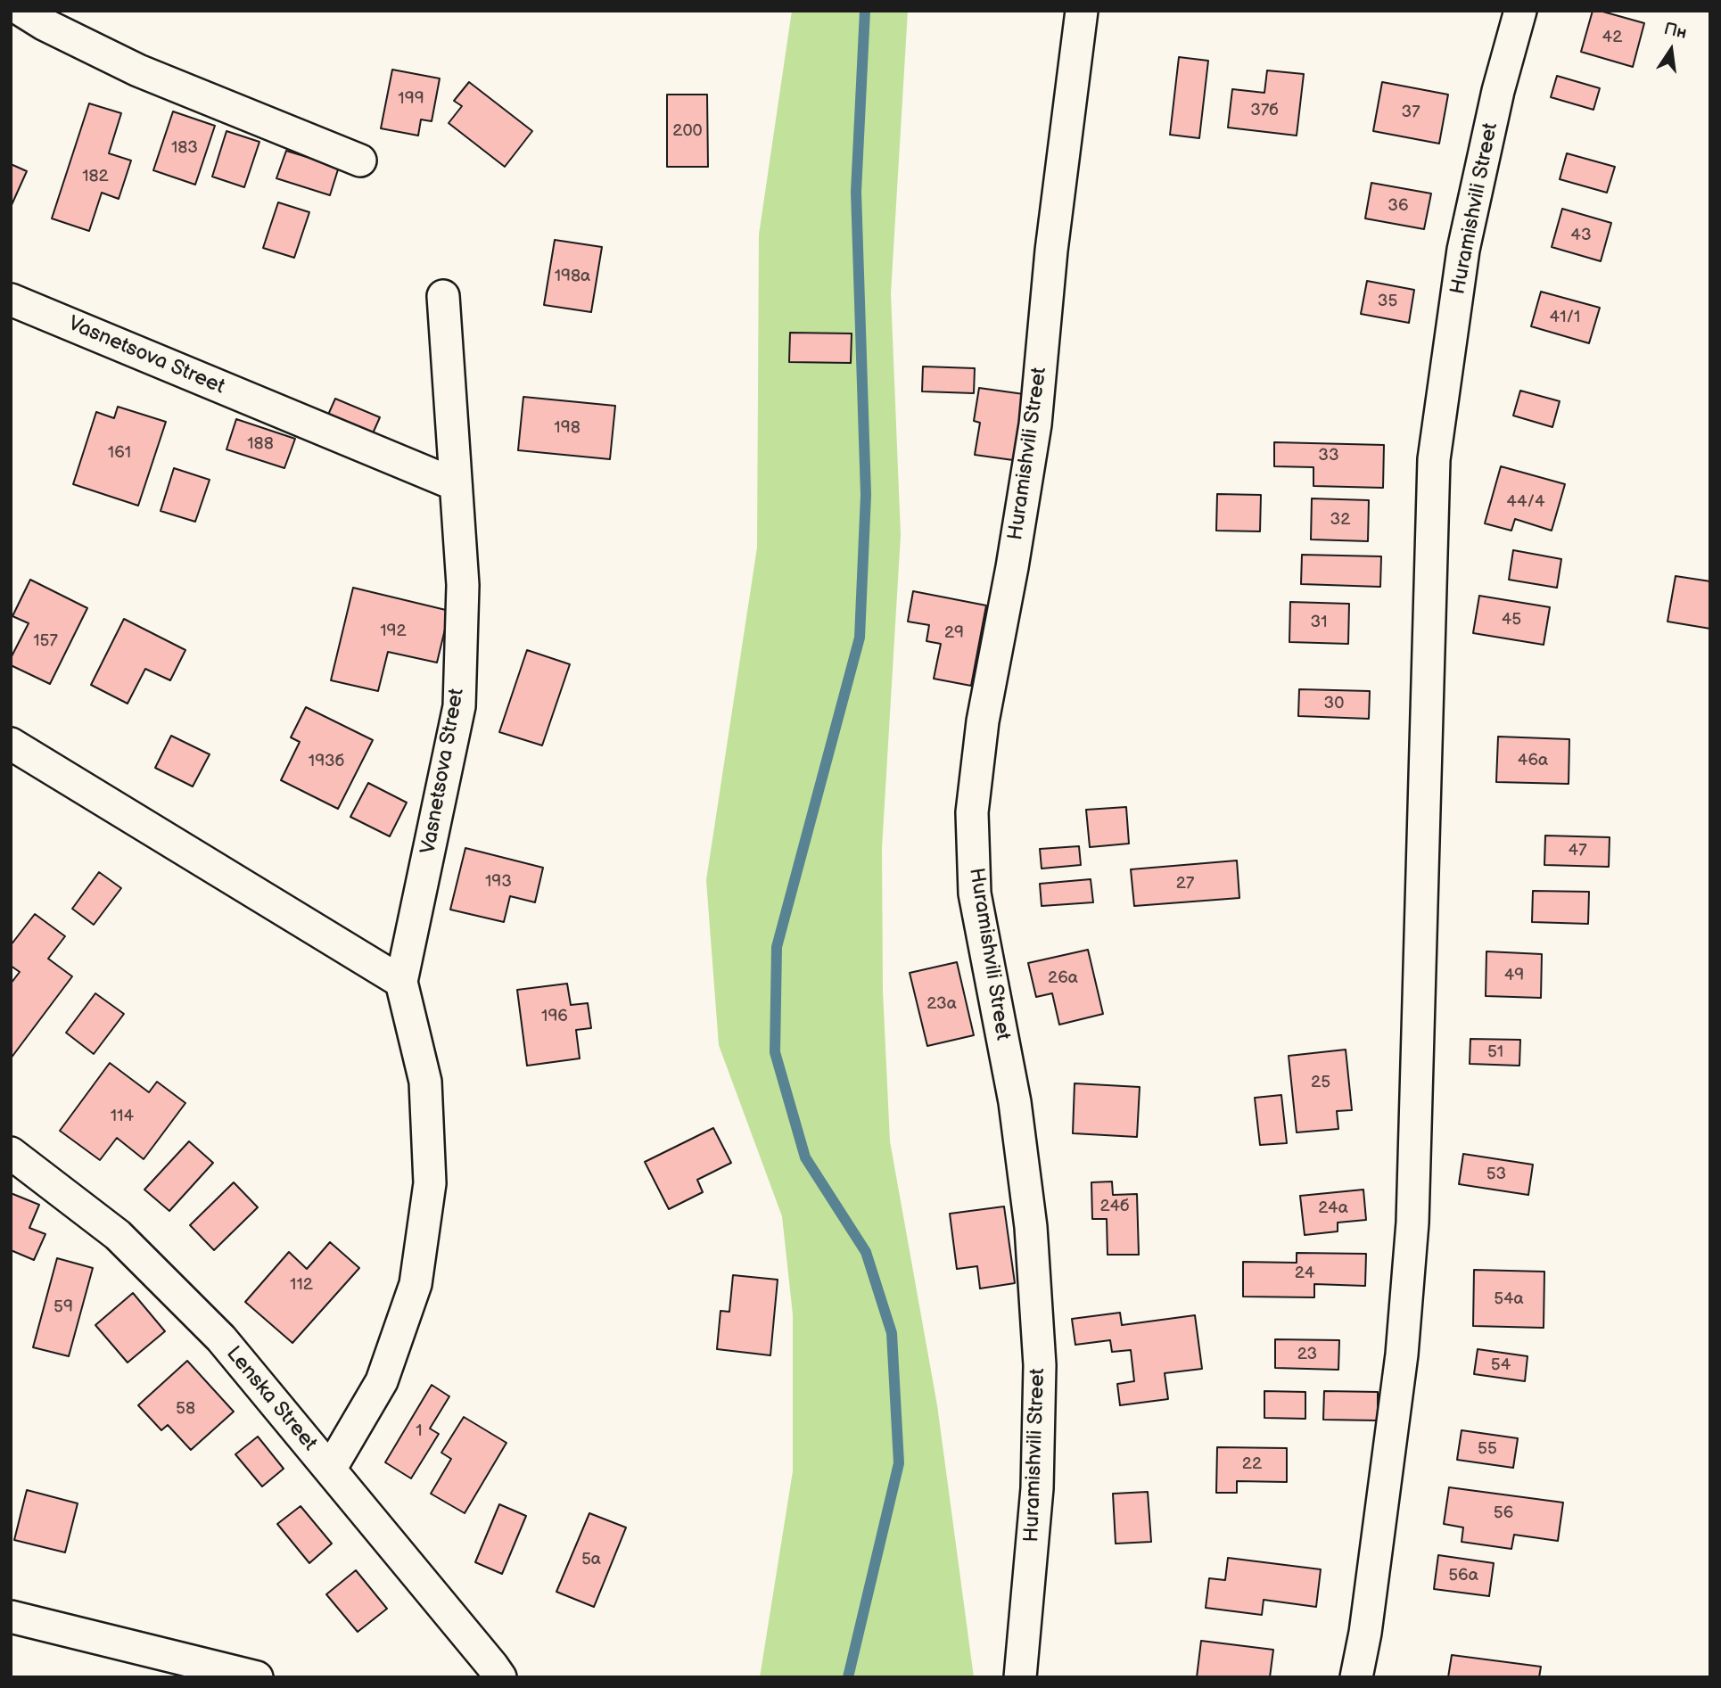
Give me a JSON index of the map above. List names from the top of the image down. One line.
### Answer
{"streets":{"street":["Huramishvili Street","Vasnetsova Street","Lenska Street"]},"crossings":[["Vasnetsova Street","Lenska Street"]],"house_numbers":["42","199","37б","37","200","183","182","36","43","198а","35","41/1","198","188","161","33","44/4","32","45","31","192","29","157","30","46а","193б","47","193","27","49","26а","23а","196","51","25","114","53","24б","24а","24","112","54а","59","23","54","58","1","55","22","56","5а","56а"],"north":"top"}
